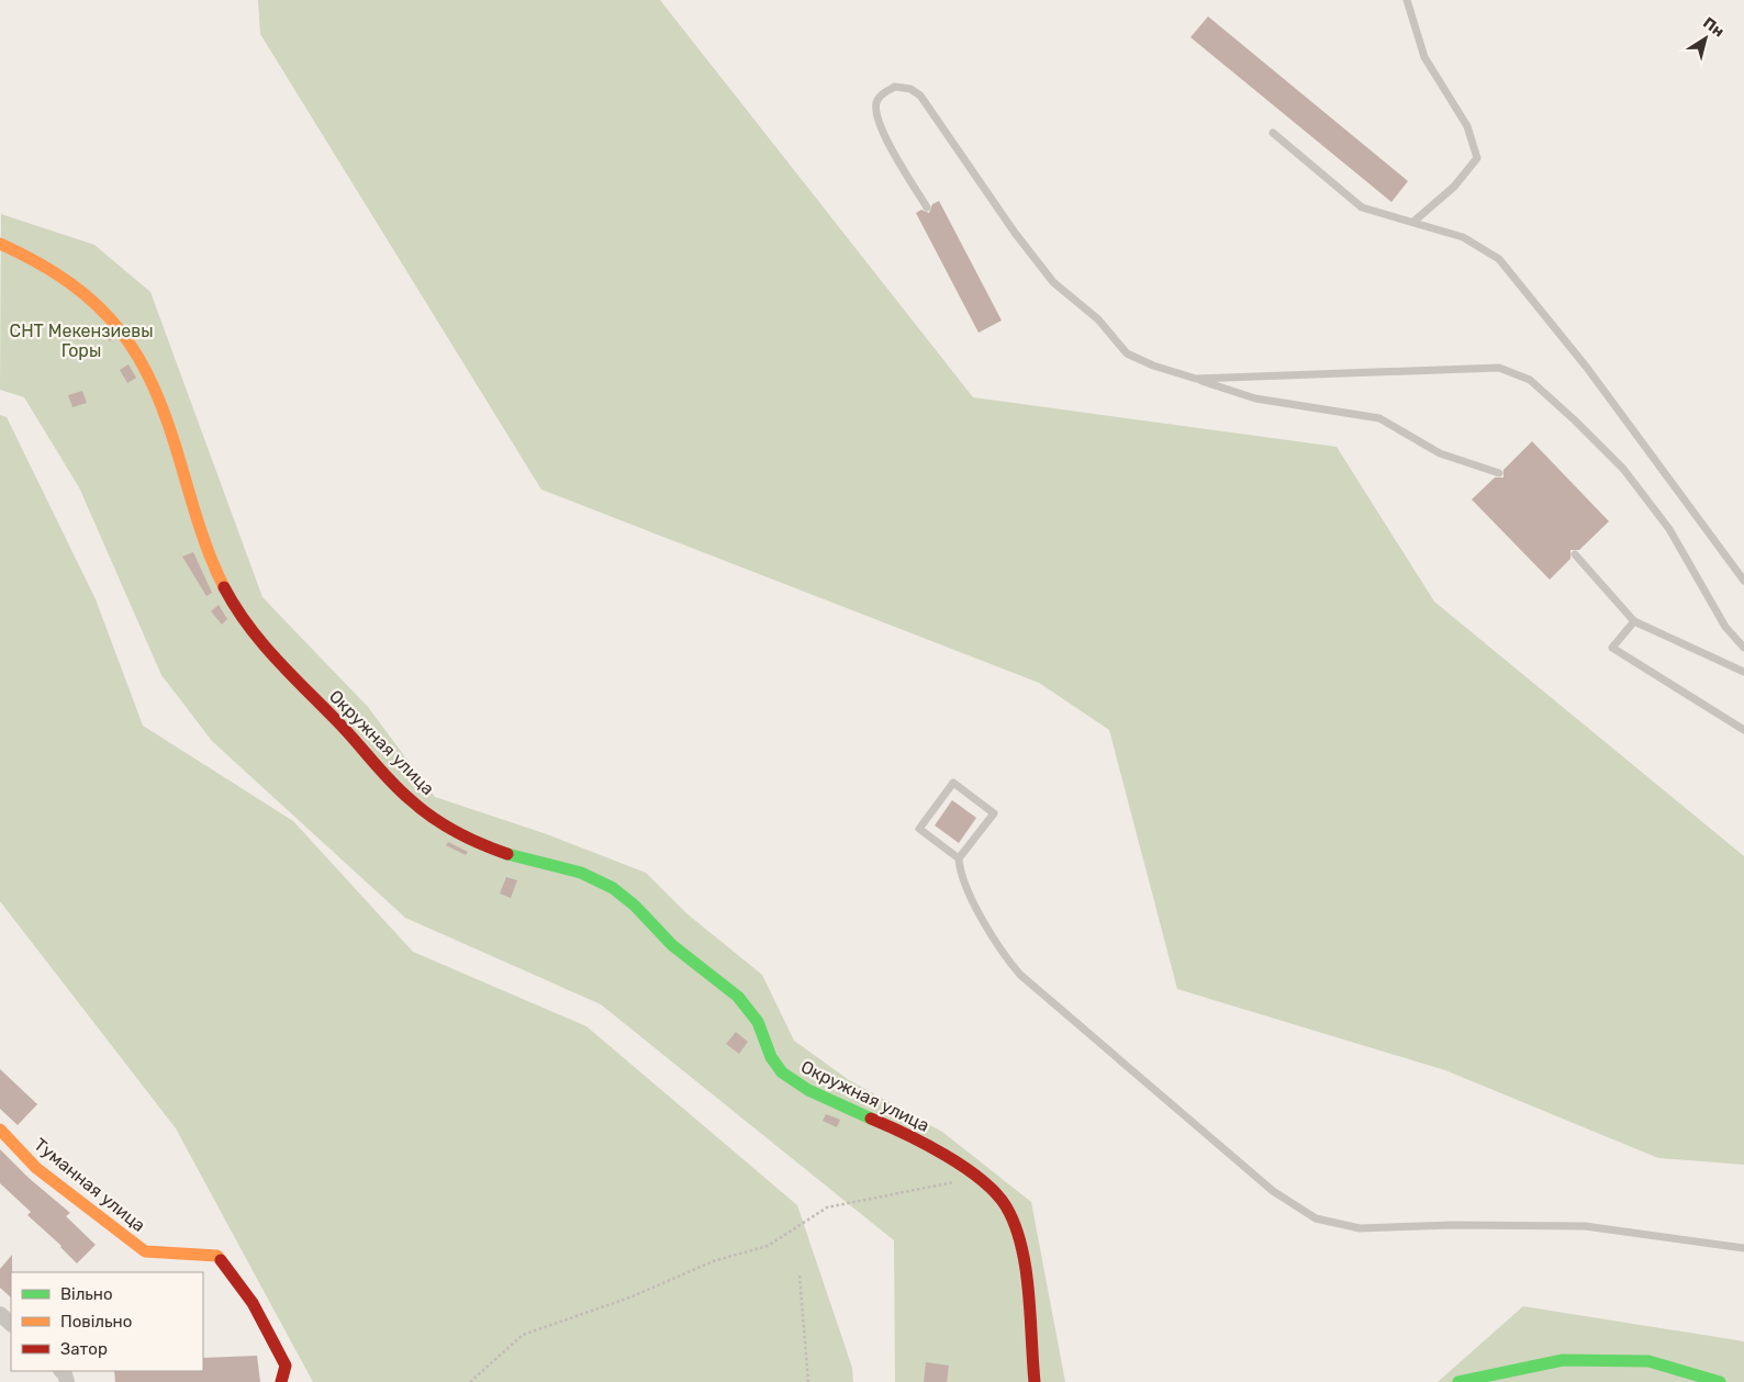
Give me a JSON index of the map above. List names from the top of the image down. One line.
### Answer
{"streets":{"street":["Окружная улица","Туманная улица"]},"parks":["СНТ Мекензиевы Горы"],"legend":["Вільно","Повільно","Затор"],"north":"top right"}
